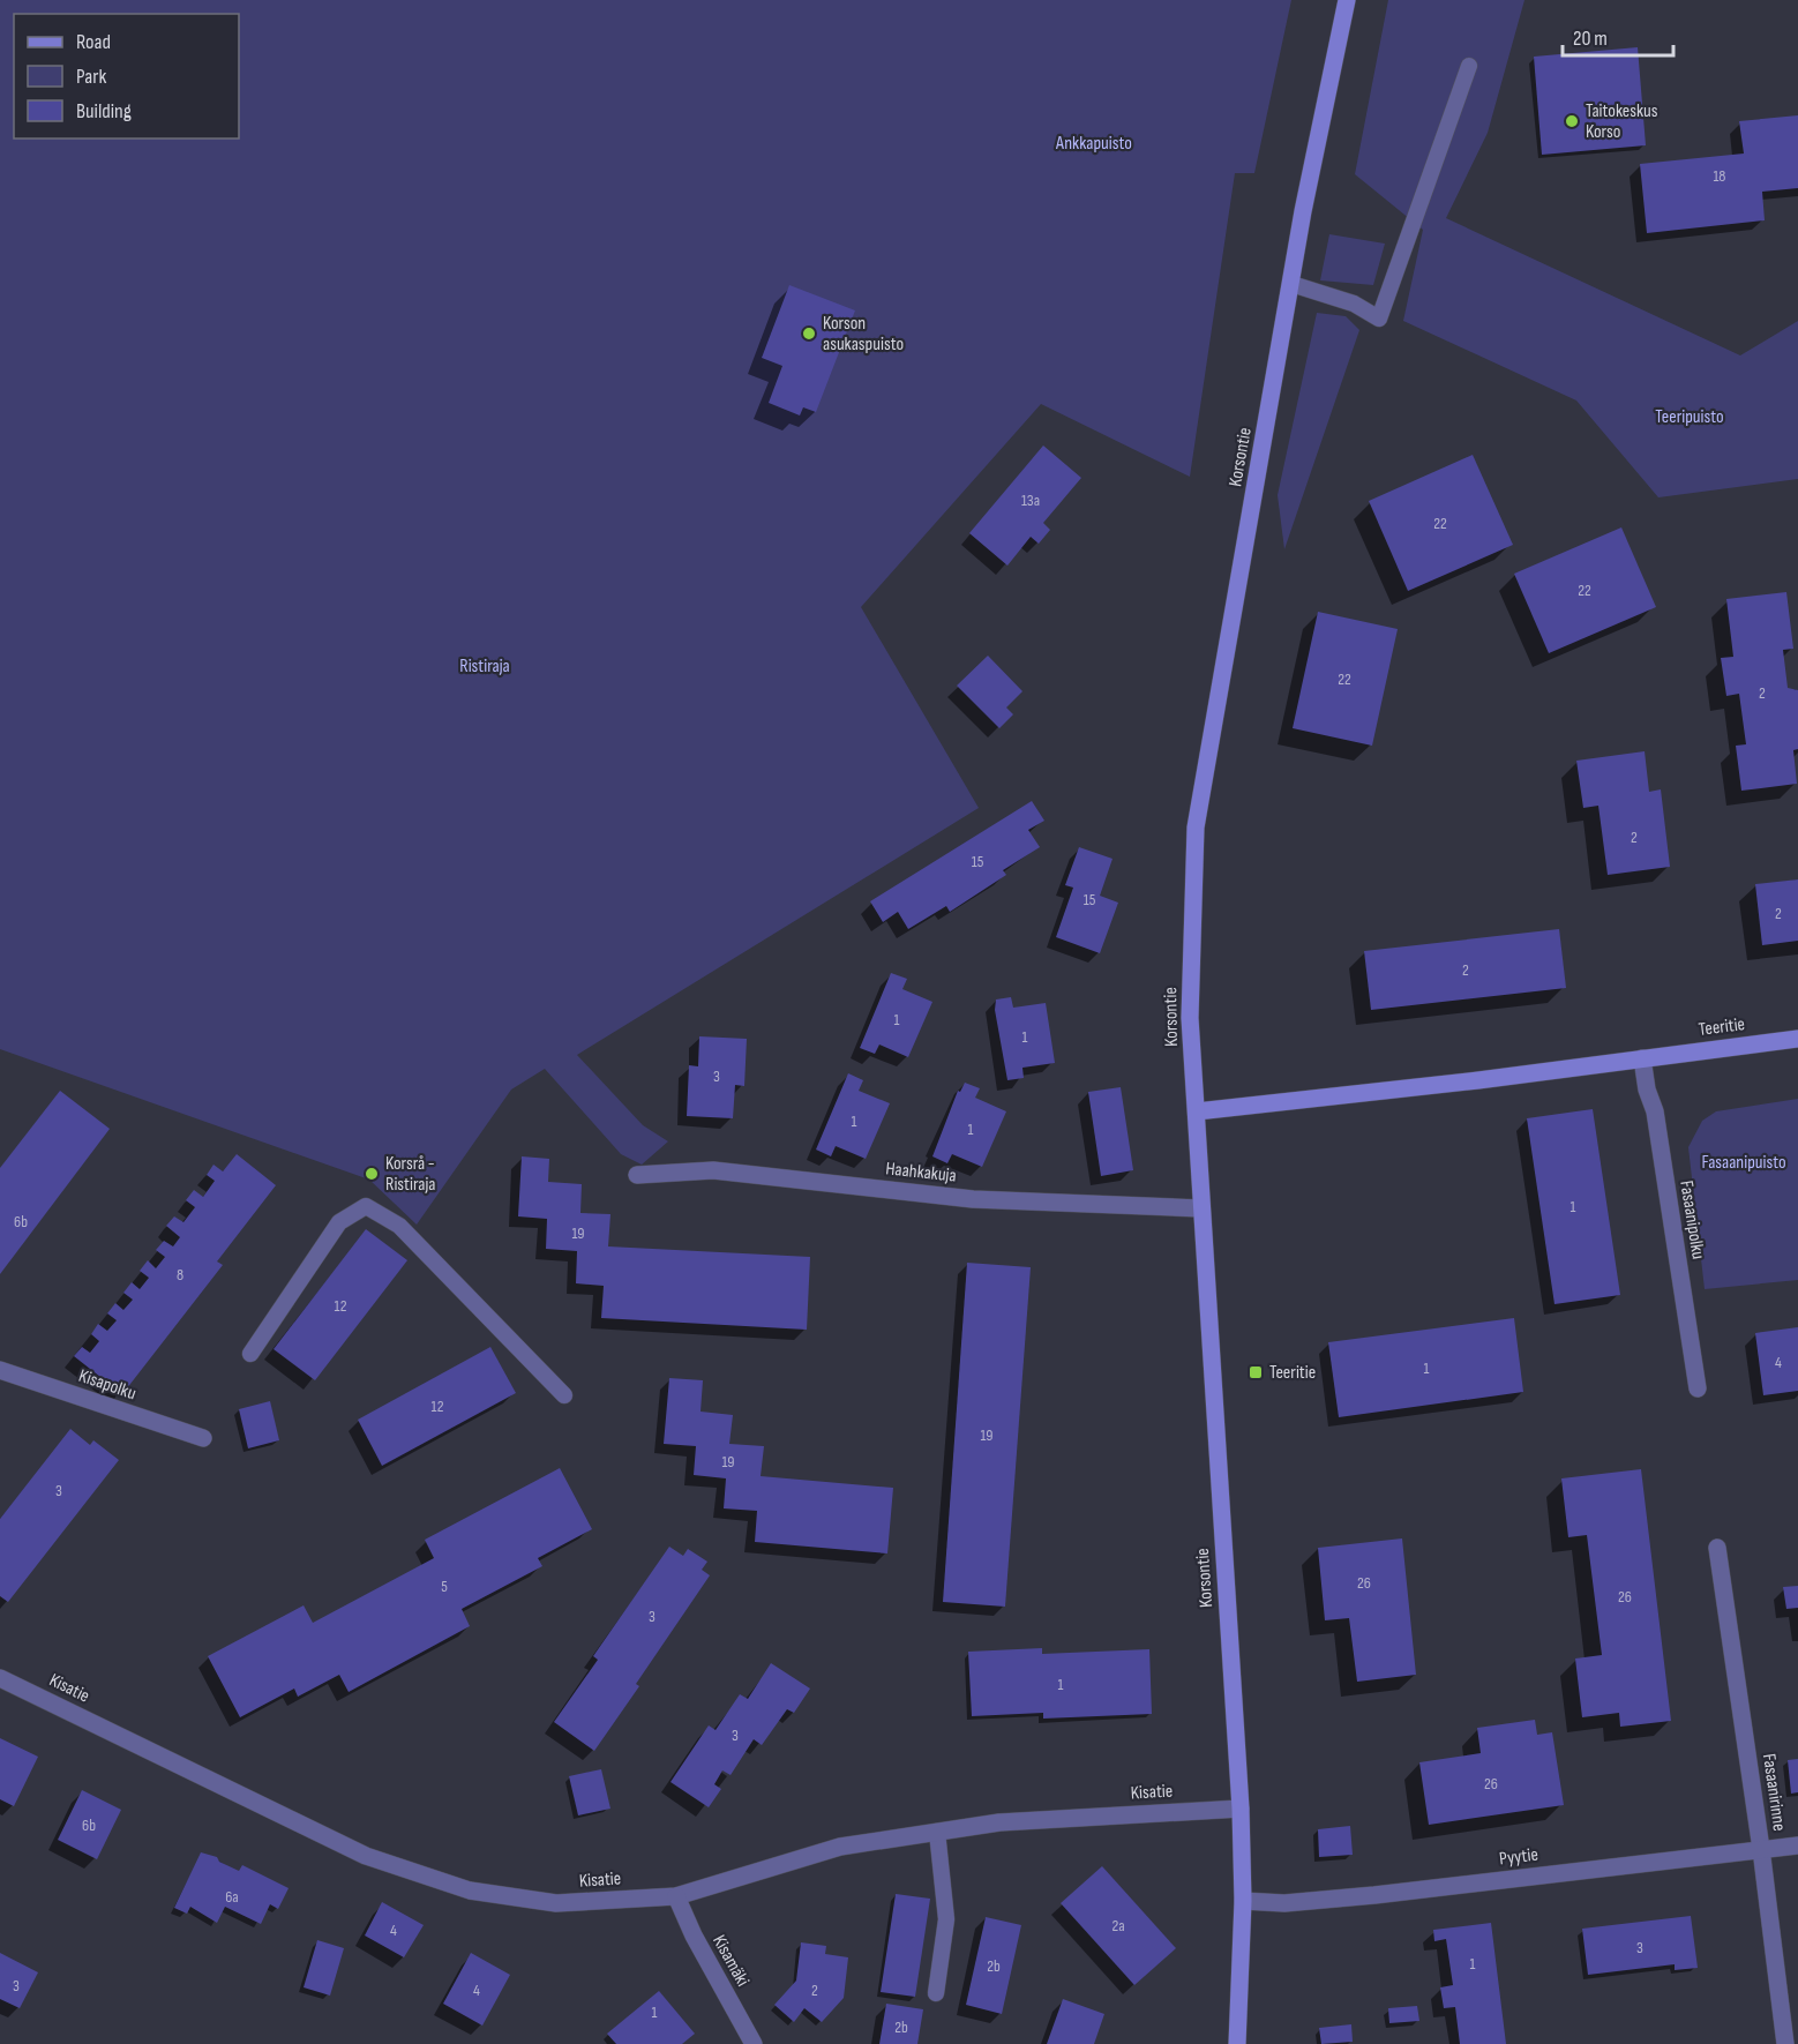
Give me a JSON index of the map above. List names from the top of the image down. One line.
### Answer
{"streets":{"main road":["Korsontie","Teeritie"],"street":["Haahkakuja","Fasaanipolku","Kisapolku","Kisatie","Fasaanirinne","Pyytie","Kisamäki"]},"crossings":[["Korsontie","Teeritie"],["Korsontie","Haahkakuja"],["Korsontie","Kisatie"],["Korsontie","Pyytie"],["Teeritie","Fasaanipolku"],["Kisatie","Kisamäki"],["Fasaanirinne","Pyytie"]],"parks":["Ankkapuisto","Teeripuisto","Ristiraja","Fasaanipuisto"],"places":{"other":["Taitokeskus Korso","Korson asukaspuisto","Korsrå - Ristiraja"],"transit":["Teeritie"]},"house_numbers":["18","13a","22","22","22","2","2","15","15","2","2","1","1","3","1","1","1","6b","19","8","12","4","1","12","19","19","3","26","5","26","3","1","3","26","6b","6a","2a","4","3","1","2b","3","4","2","1","2b"],"legend":["Road","Park","Building"],"scale_bar":"20 m"}
